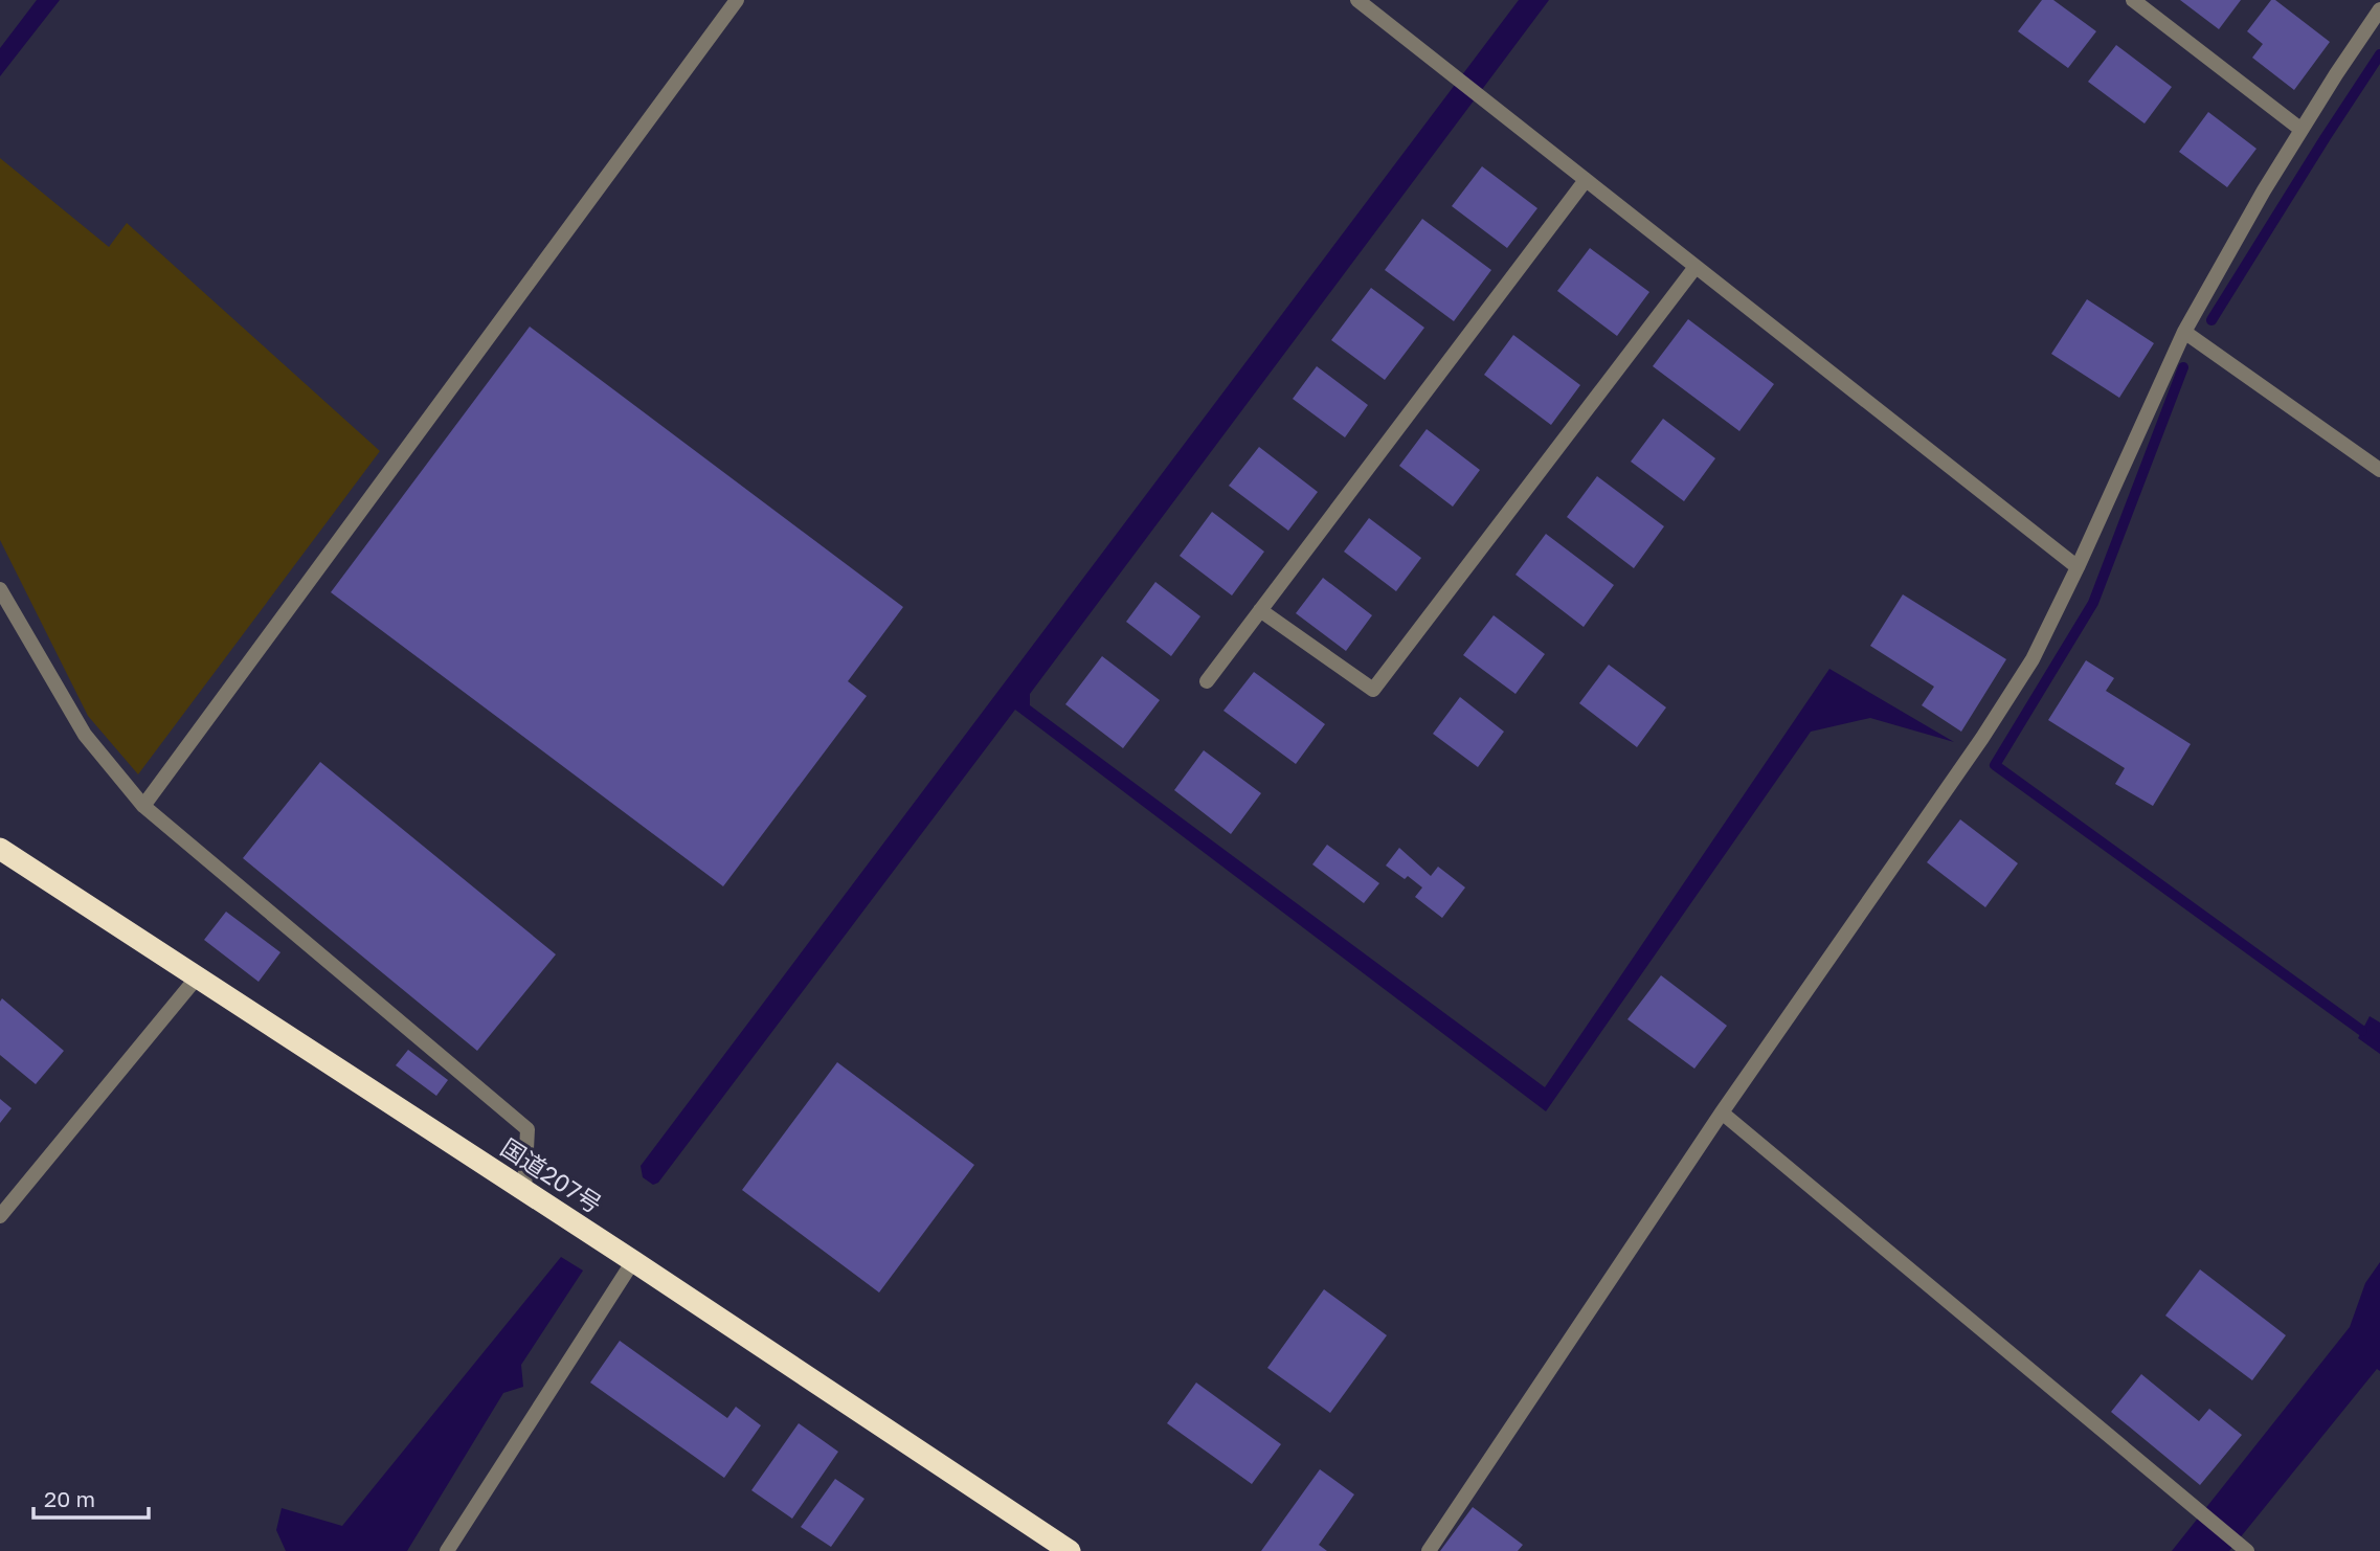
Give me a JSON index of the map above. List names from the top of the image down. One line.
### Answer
{"streets":{"highway":["国道207号"]},"scale_bar":"20 m"}
